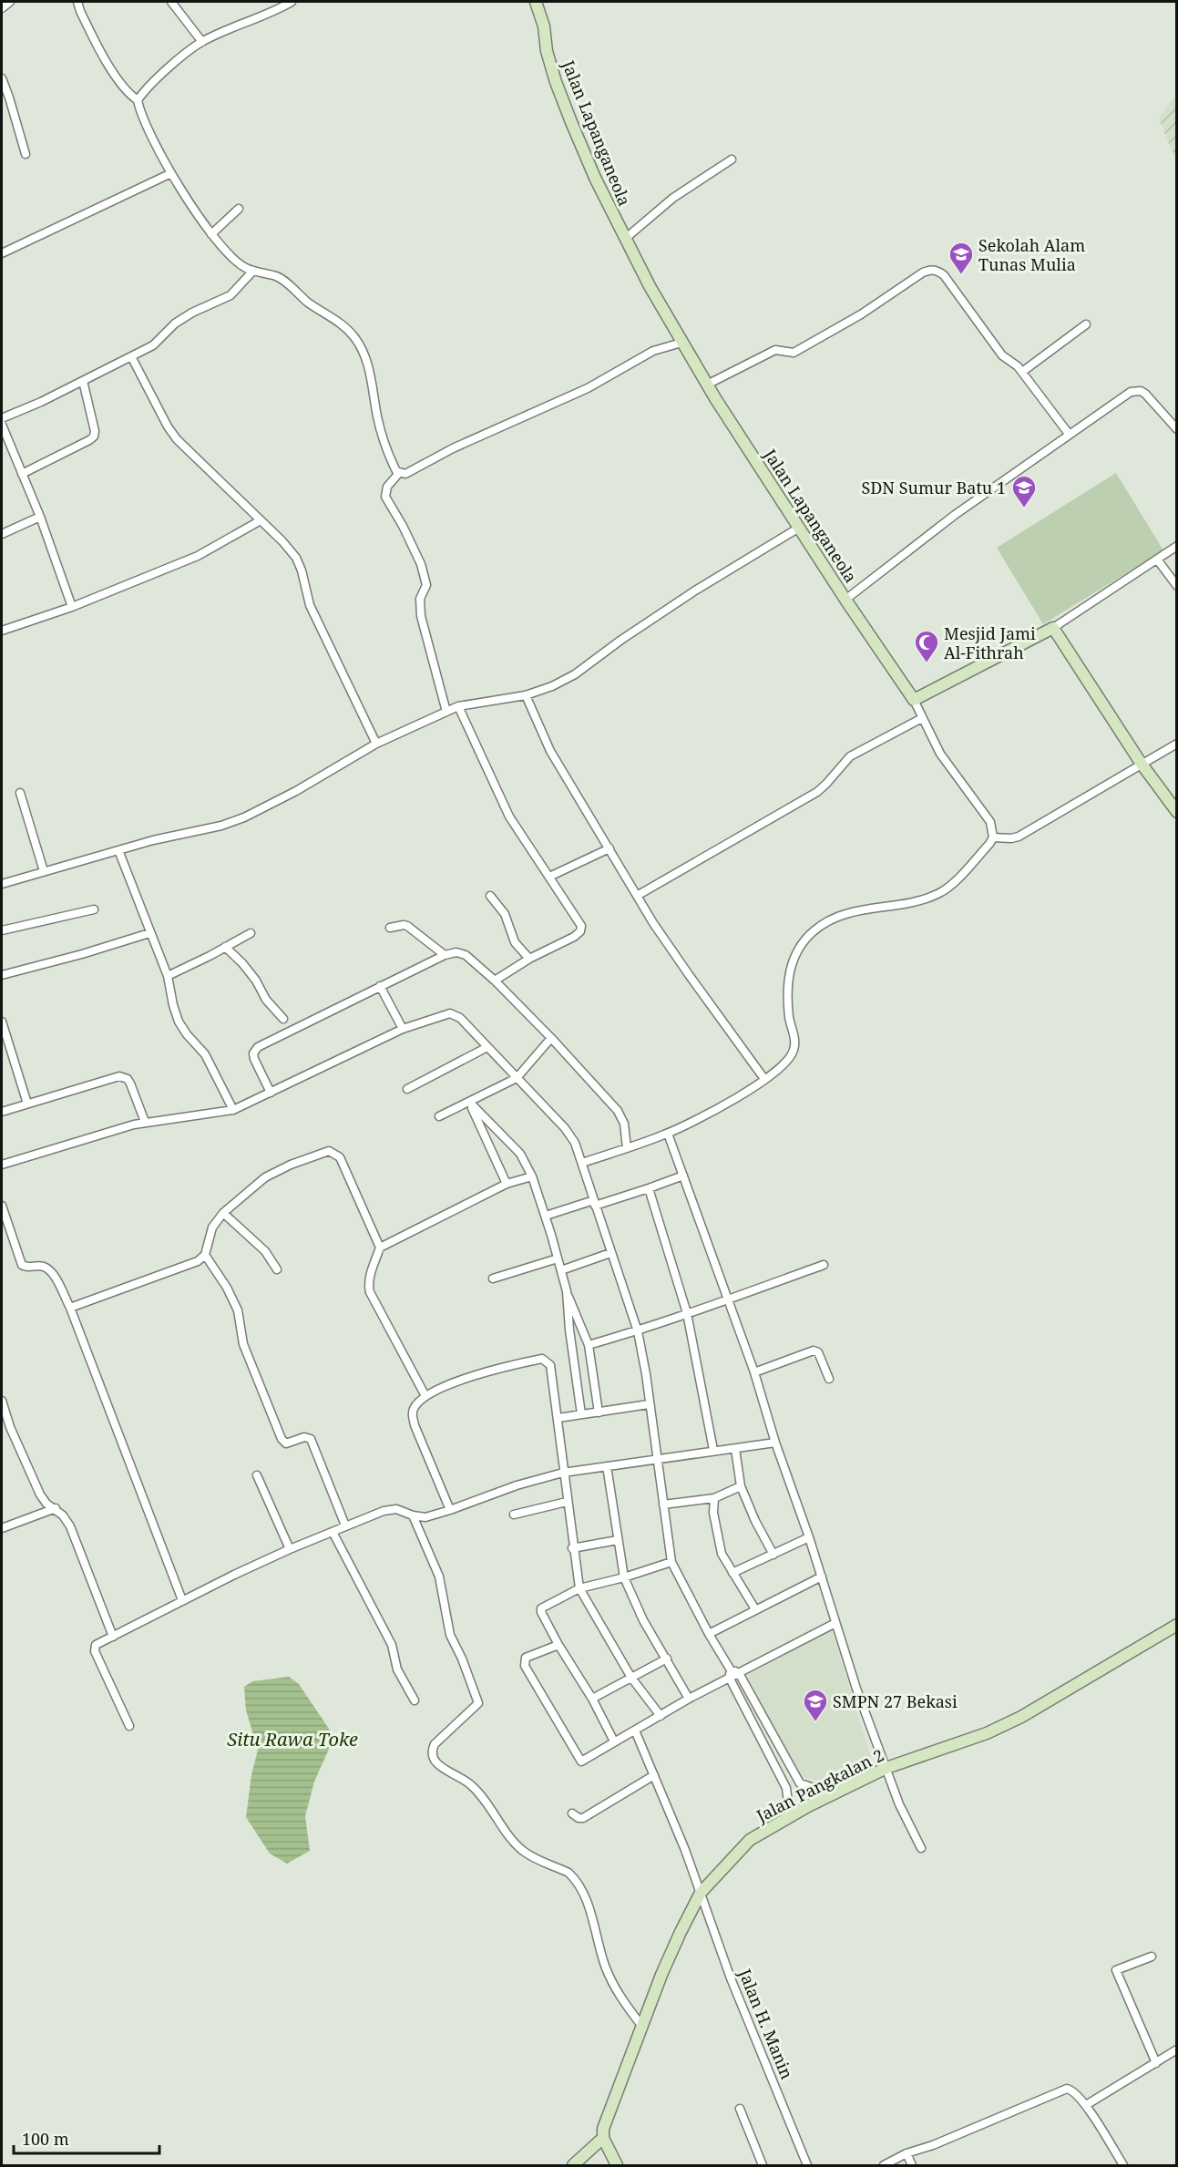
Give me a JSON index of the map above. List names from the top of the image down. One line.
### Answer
{"streets":{"street":["Jalan Lapanganeola","Jalan Pangkalan 2","Jalan H. Manin"]},"crossings":[["Jalan Pangkalan 2","Jalan H. Manin"]],"water":["Situ Rawa Toke"],"places":{"school or university":["Sekolah Alam Tunas Mulia","SDN Sumur Batu 1","SMPN 27 Bekasi"],"mosque":["Mesjid Jami Al-Fithrah"]},"scale_bar":"100 m"}
